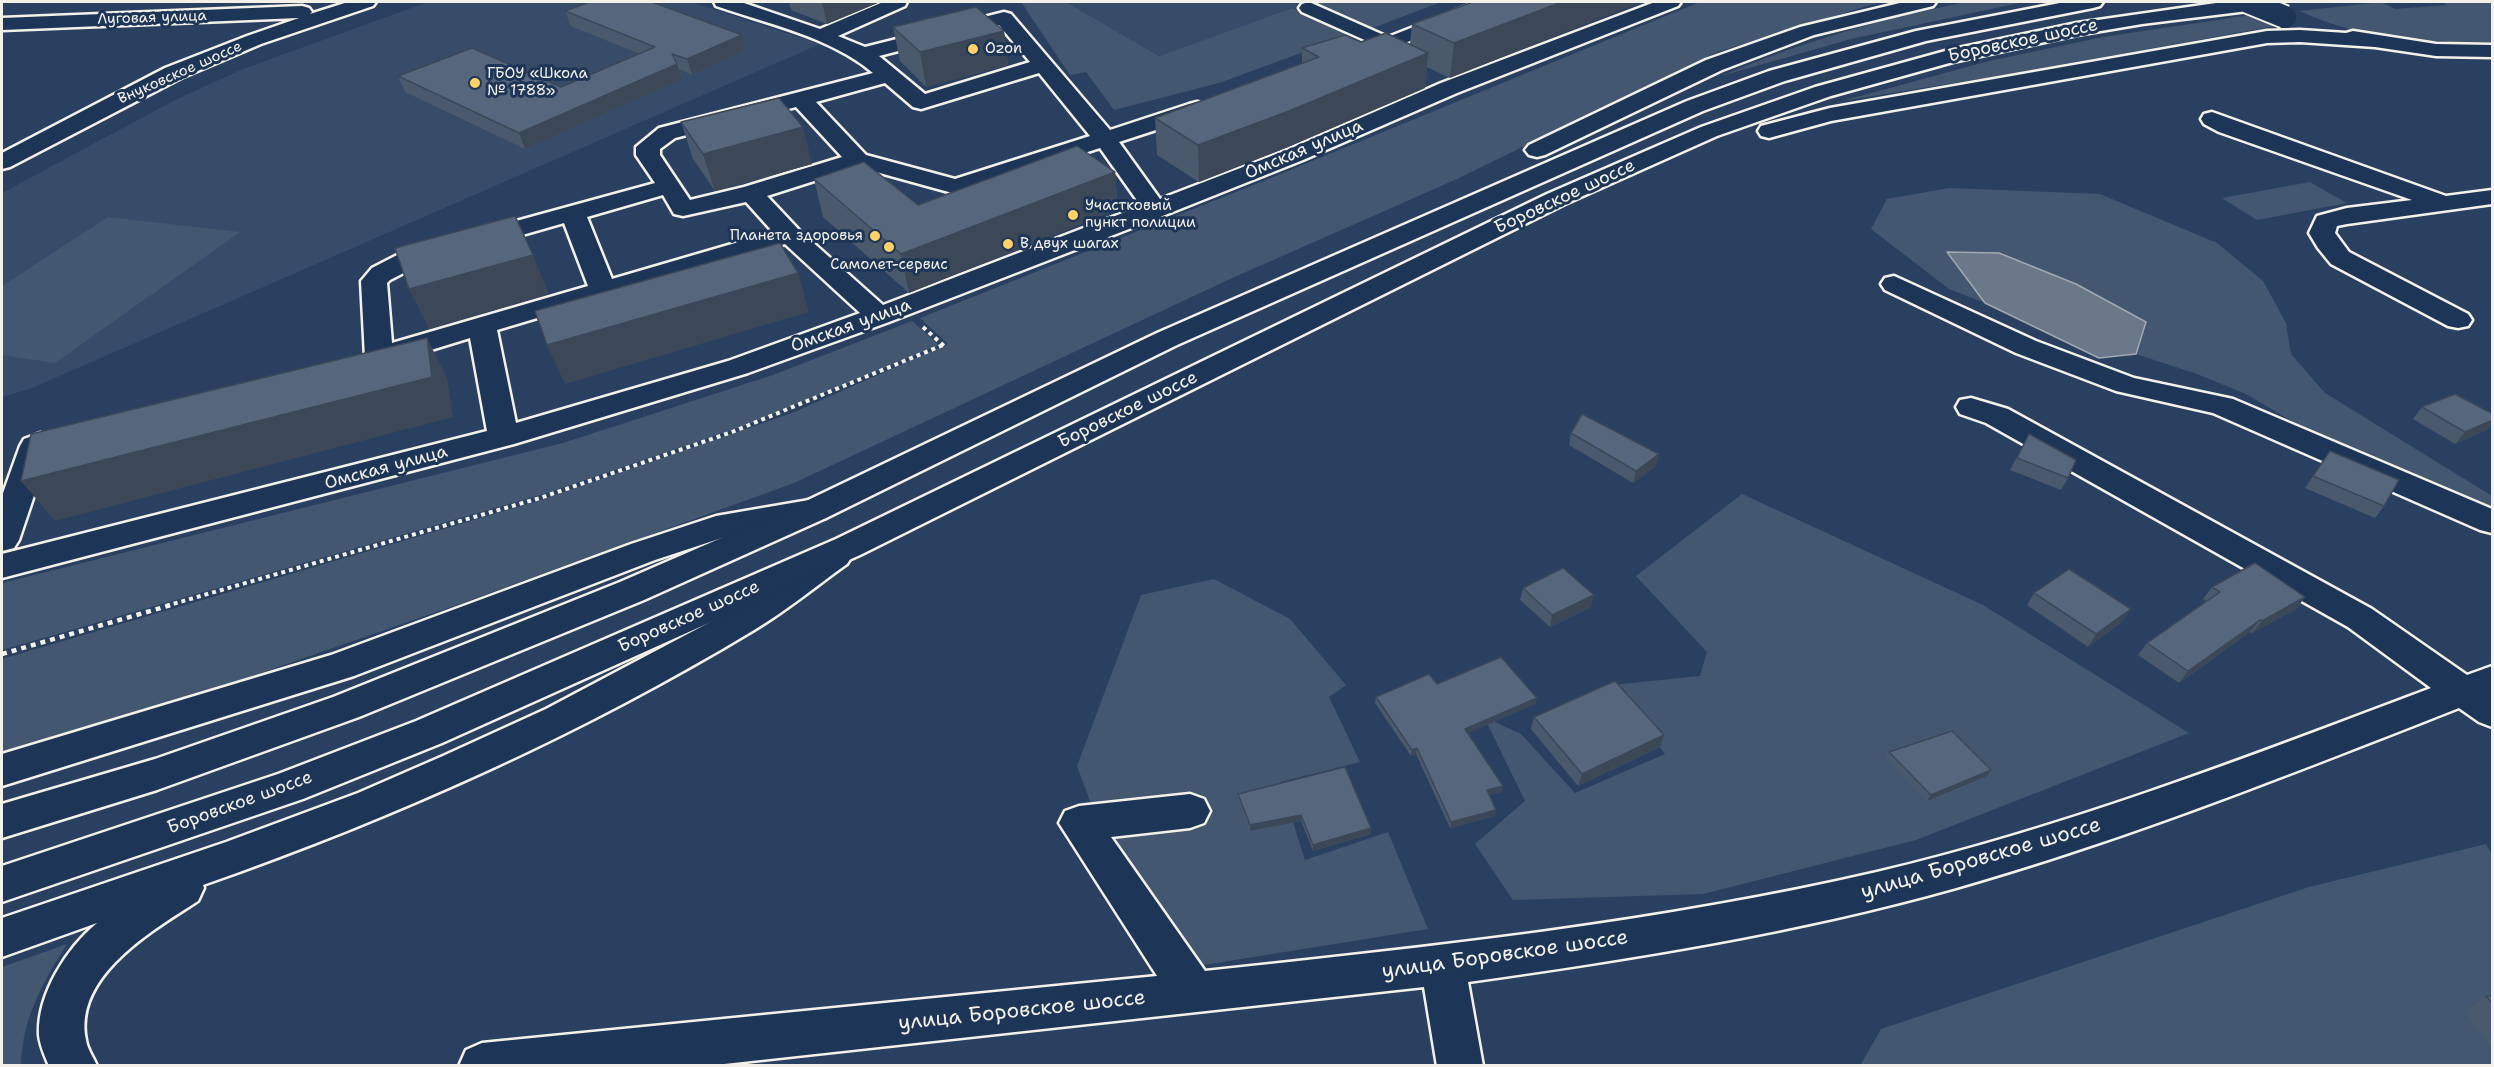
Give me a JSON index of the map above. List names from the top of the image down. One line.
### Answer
{"streets":{"main road":["Луговая улица","Боровское шоссе","Внуковское шоссе","Омская улица","улица Боровское шоссе"]},"crossings":[["Луговая улица","Внуковское шоссе"]],"places":["Ozon","ГБОУ «Школа № 1788»","Участковый пункт полиции","Планета здоровья","В двух шагах","Самолет-сервис"]}
